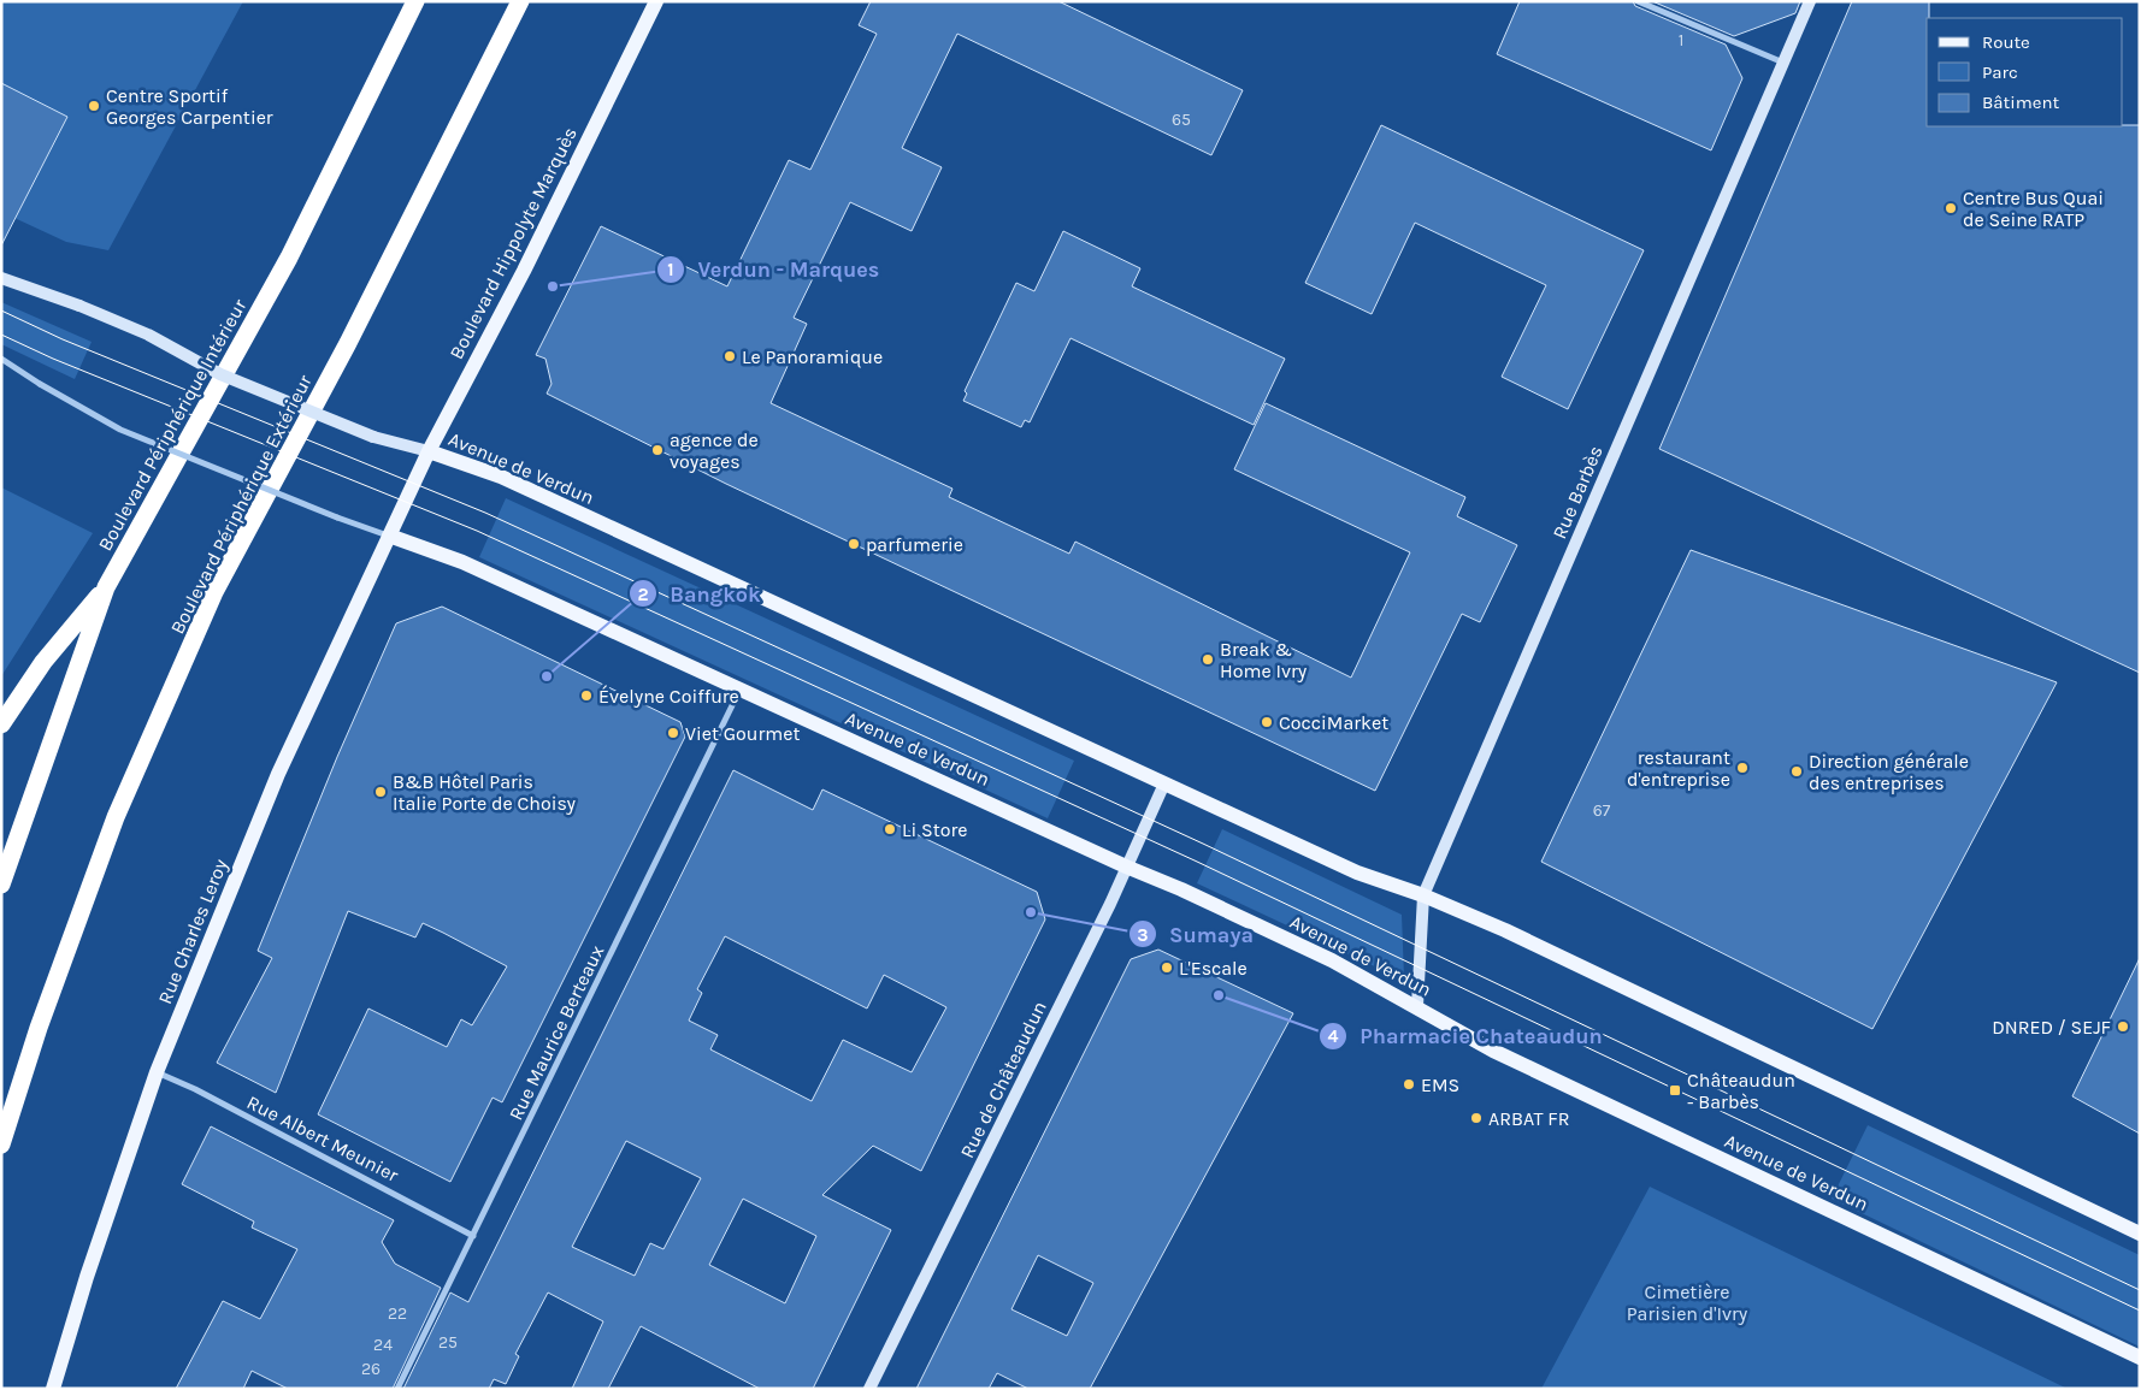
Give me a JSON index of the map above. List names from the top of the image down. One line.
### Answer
{"streets":{"highway":["Boulevard Périphérique Intérieur","Boulevard Périphérique Extérieur"],"main road":["Boulevard Hippolyte Marquès","Avenue de Verdun","Rue Barbès","Rue Charles Leroy","Rue de Châteaudun"],"street":["Rue Maurice Berteaux","Rue Albert Meunier"]},"crossings":[["Boulevard Hippolyte Marquès","Avenue de Verdun"],["Boulevard Hippolyte Marquès","Rue Charles Leroy"],["Avenue de Verdun","Rue Barbès"],["Avenue de Verdun","Rue Charles Leroy"],["Avenue de Verdun","Rue Maurice Berteaux"],["Avenue de Verdun","Rue de Châteaudun"],["Rue Charles Leroy","Rue Albert Meunier"],["Rue Maurice Berteaux","Rue Albert Meunier"]],"parks":["Cimetière Parisien d'Ivry"],"places":{"other":["Centre Sportif Georges Carpentier","Centre Bus Quai de Seine RATP","Verdun - Marques","Le Panoramique","agence de voyages","parfumerie","Break & Home Ivry","Bangkok","Évelyne Coiffure","CocciMarket","Viet Gourmet","restaurant d'entreprise","Direction générale des entreprises","B&B Hôtel Paris Italie Porte de Choisy","Li Store","Sumaya","L'Escale","Pharmacie Chateaudun","DNRED / SEJF","EMS","ARBAT FR"],"transit":["Châteaudun - Barbès"]},"house_numbers":["1","65","67","22","25","24","26"],"legend":["Route","Parc","Bâtiment"]}
